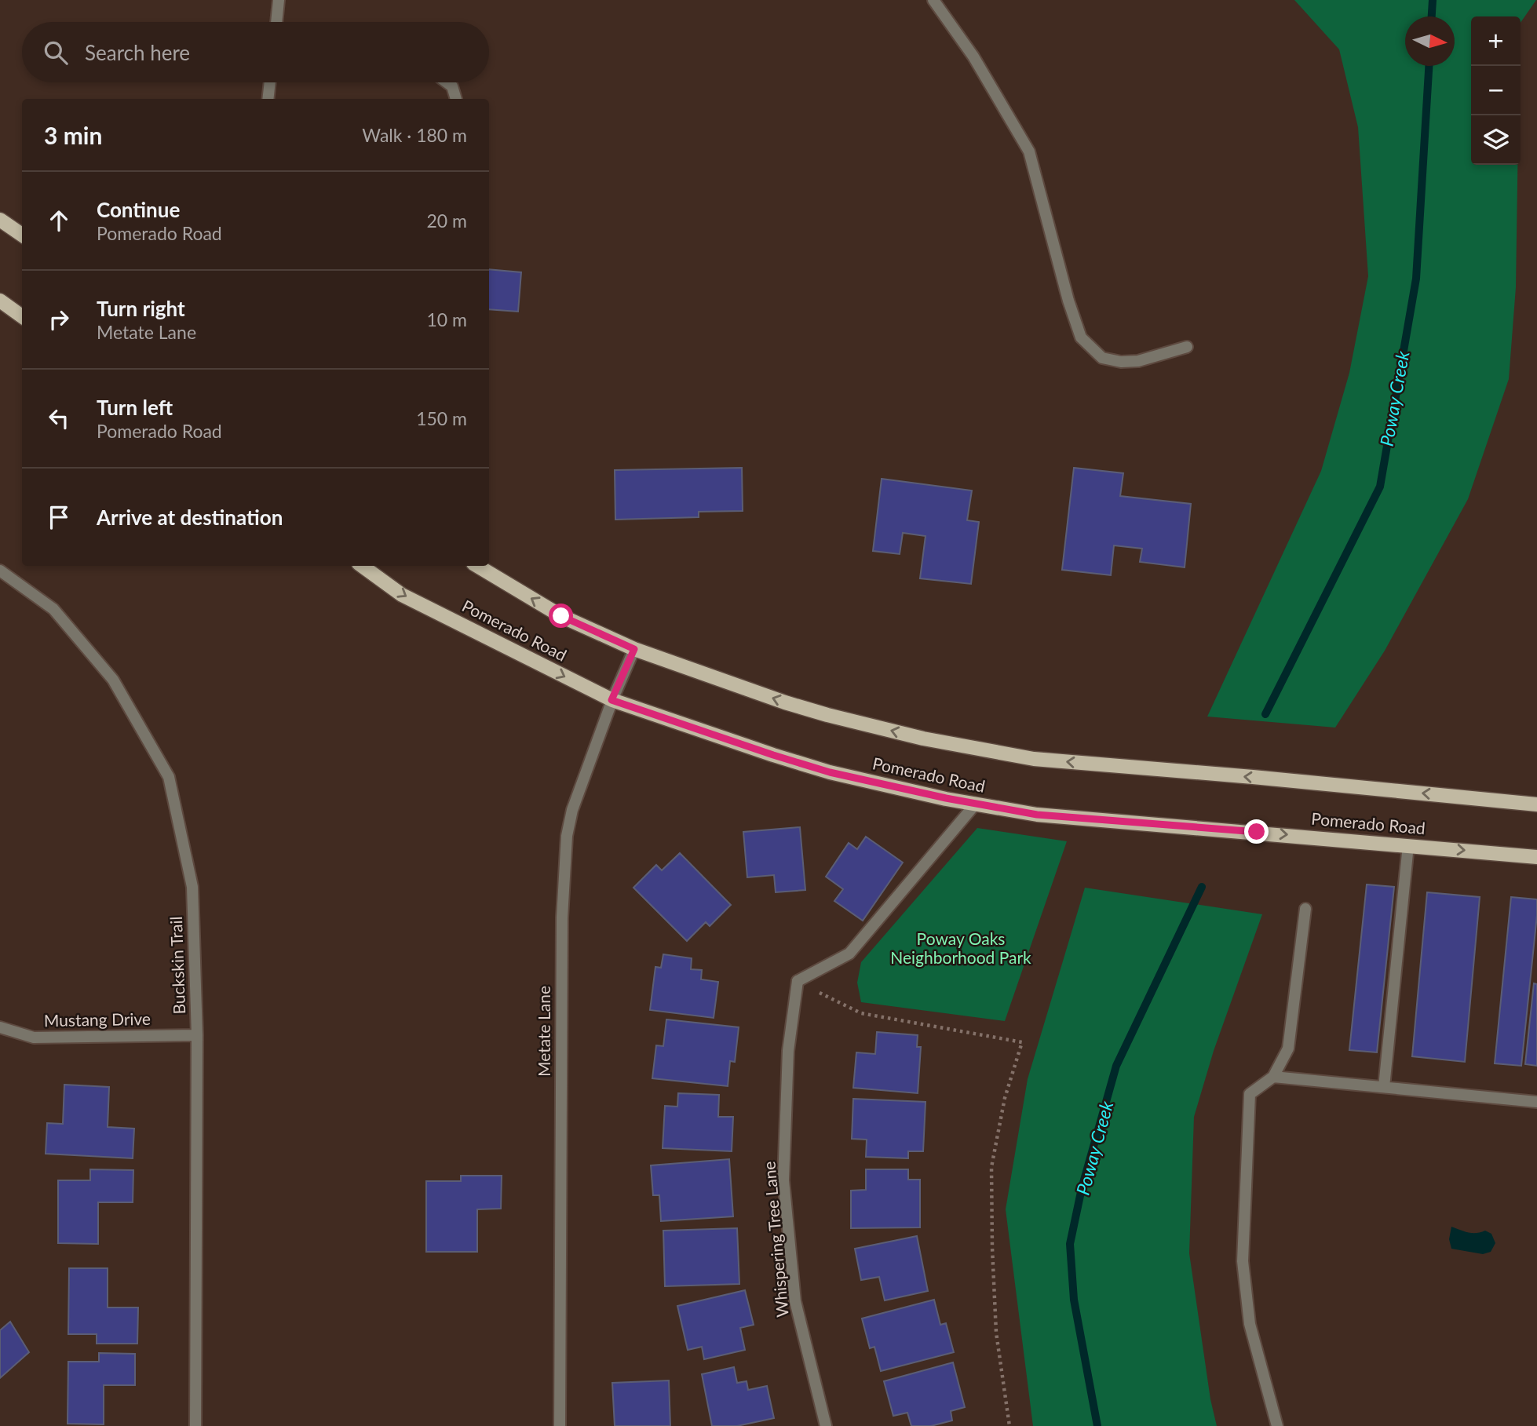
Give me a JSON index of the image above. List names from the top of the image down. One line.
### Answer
{"streets":{"main road":["Pomerado Road"],"street":["Buckskin Trail","Mustang Drive","Metate Lane","Whispering Tree Lane"]},"crossings":[["Pomerado Road","Metate Lane"],["Buckskin Trail","Mustang Drive"]],"water":["Poway Creek"],"parks":["Poway Oaks Neighborhood Park"],"north":"right","page":{"map_buttons":["+","−"],"search":"Search here","heading":["3 min","Walk · 180 m"],"list":[["Continue","Pomerado Road","20 m"],["Turn right","Metate Lane","10 m"],["Turn left","Pomerado Road","150 m"],"Arrive at destination"]}}
